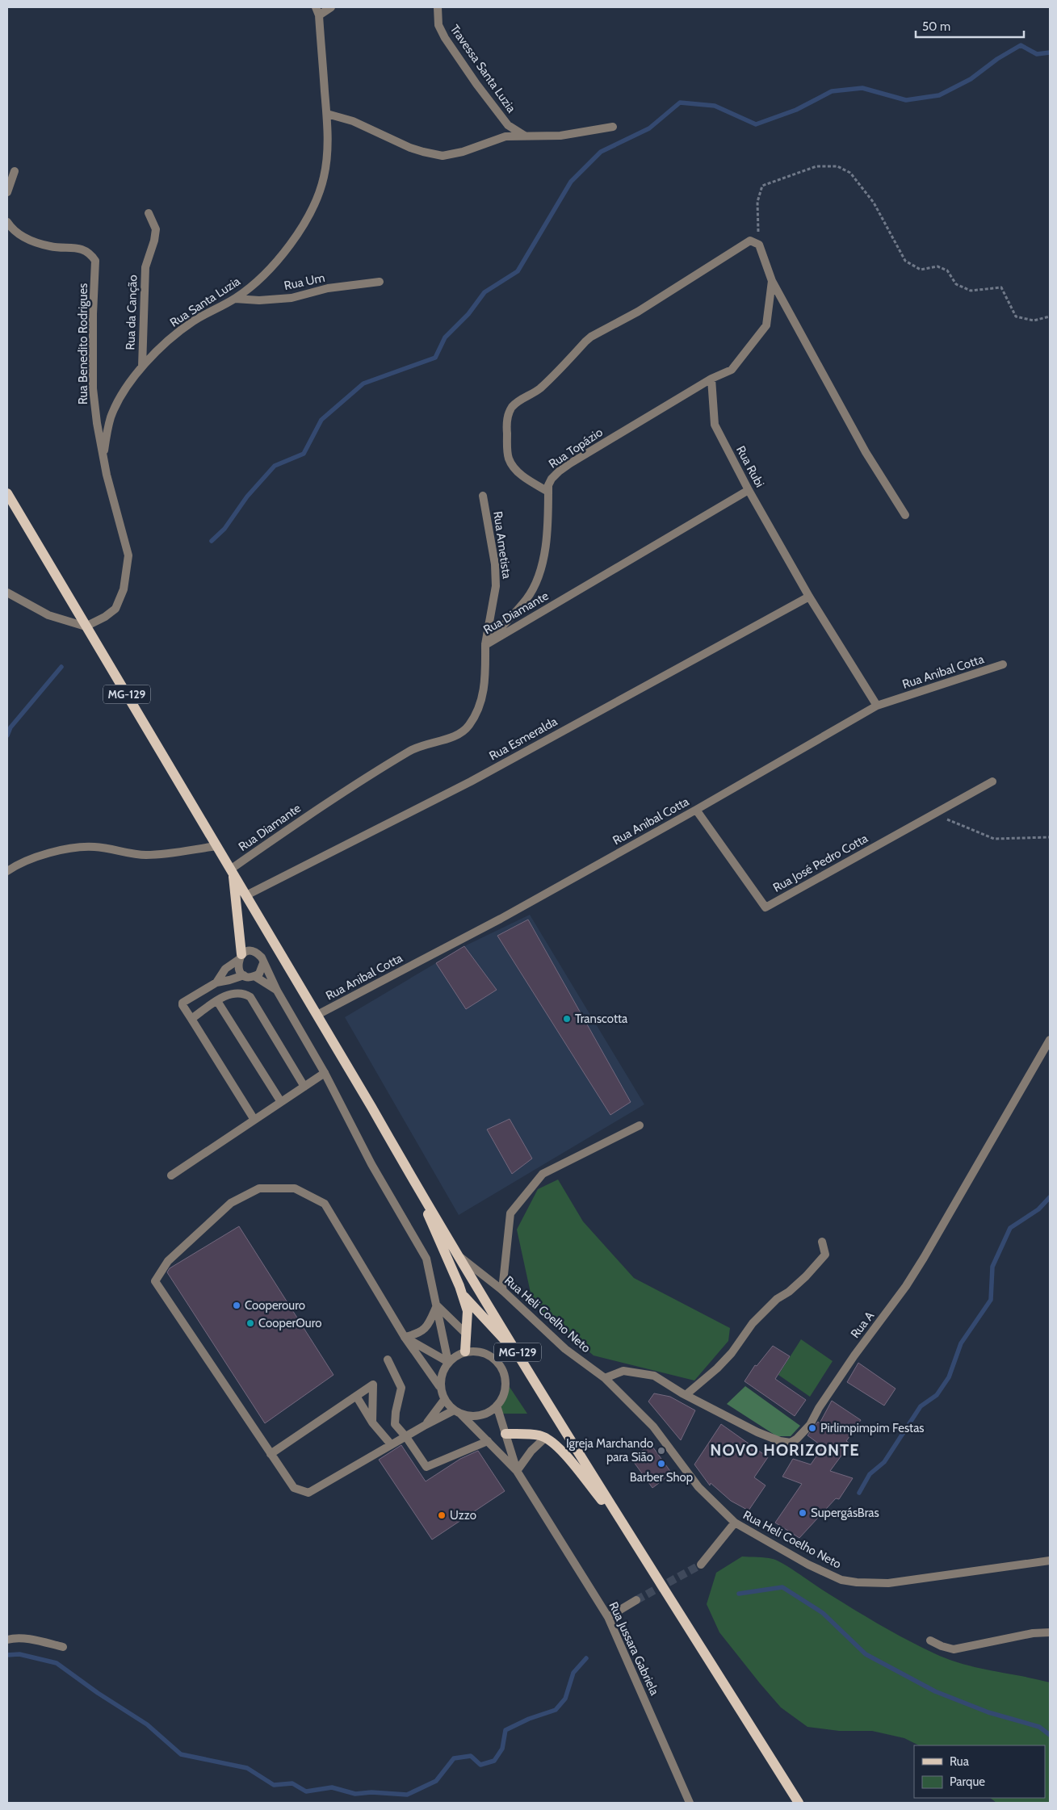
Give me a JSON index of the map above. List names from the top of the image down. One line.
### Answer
{"streets":{"main road":["MG-129"],"street":["Travessa Santa Luzia","Rua Um","Rua Santa Luzia","Rua da Canção","Rua Benedito Rodrigues","Rua Topázio","Rua Rubi","Rua Ametista","Rua Diamante","Rua Anibal Cotta","Rua Esmeralda","Rua José Pedro Cotta","Rua Heli Coelho Neto","Rua A","Rua Jussara Gabriela"]},"crossings":[["Rua Um","Rua Santa Luzia"],["Rua Santa Luzia","Rua da Canção"],["Rua Santa Luzia","Rua Benedito Rodrigues"],["Rua Benedito Rodrigues","MG-129"],["Rua Topázio","Rua Rubi"],["Rua Topázio","Rua Ametista"],["Rua Topázio","Rua Diamante"],["Rua Rubi","Rua Diamante"],["Rua Rubi","Rua Anibal Cotta"],["Rua Rubi","Rua Esmeralda"],["Rua Ametista","Rua Diamante"],["Rua Diamante","MG-129"],["Rua Anibal Cotta","MG-129"],["Rua Anibal Cotta","Rua José Pedro Cotta"],["MG-129","Rua Esmeralda"],["MG-129","Rua Heli Coelho Neto"],["Rua Heli Coelho Neto","Rua A"]],"districts":["NOVO HORIZONTE"],"places":["Transcotta","Cooperouro","CooperOuro","Pirlimpimpim Festas","Igreja Marchando para Sião","Barber Shop","SupergásBras","Uzzo"],"legend":["Rua","Parque"],"scale_bar":"50 m"}
